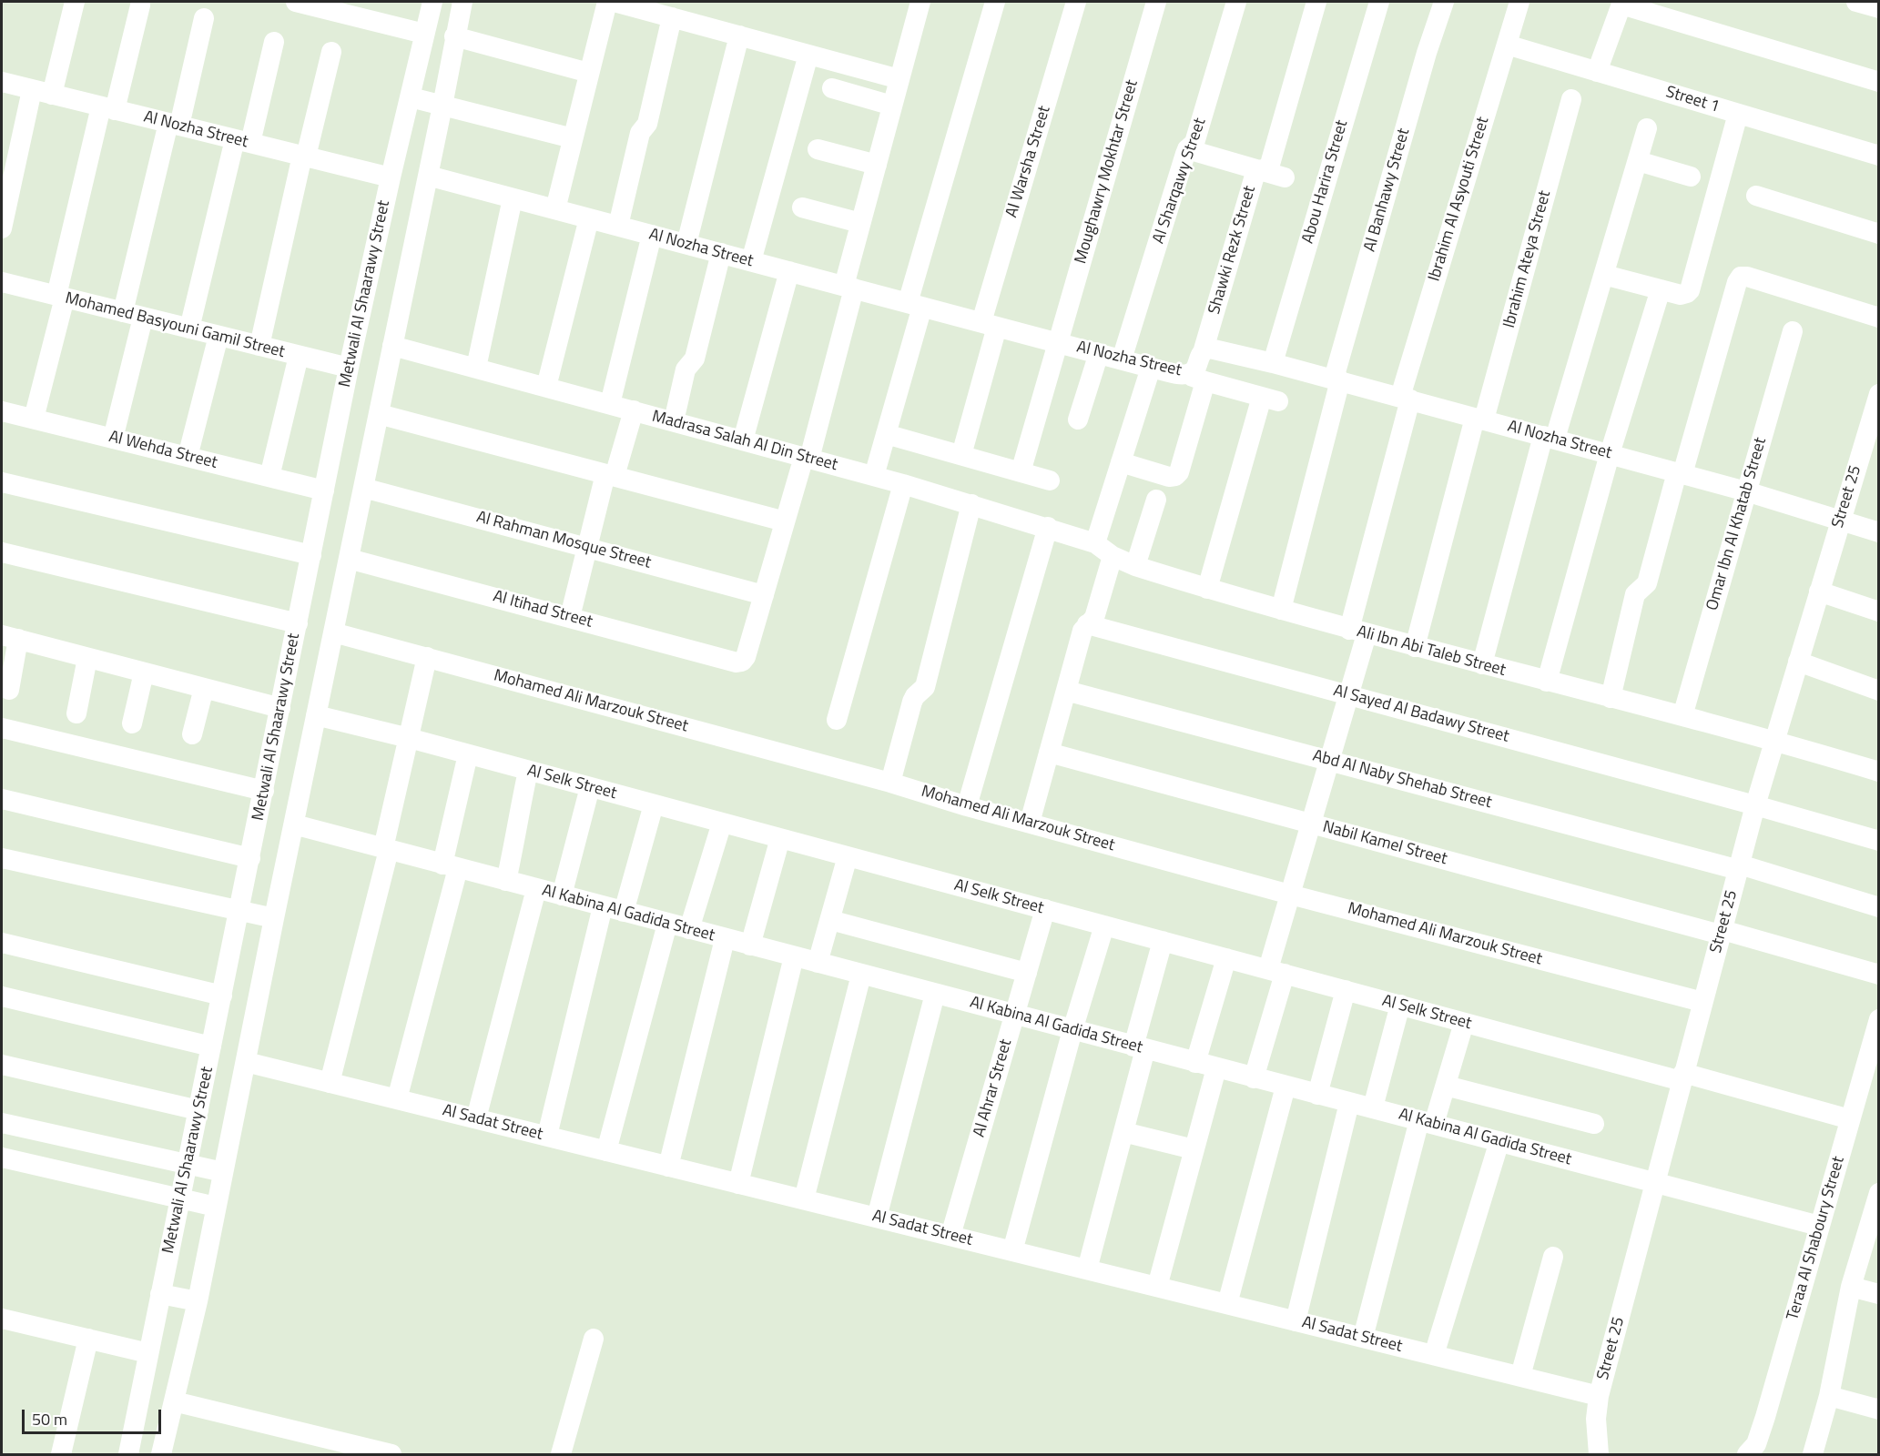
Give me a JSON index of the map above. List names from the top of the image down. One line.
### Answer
{"streets":{"street":["Street 1","Al Nozha Street","Al Warsha Street","Moughawry Mokhtar Street","Al Sharqawy Street","Abou Harira Street","Al Banhawy Street","Ibrahim Al Asyouti Street","Shawki Rezk Street","Ibrahim Ateya Street","Metwali Al Shaarawy Street","Mohamed Basyouni Gamil Street","Madrasa Salah Al Din Street","Al Wehda Street","Street 25","Omar Ibn Al Khatab Street","Al Rahman Mosque Street","Al Itihad Street","Ali Ibn Abi Taleb Street","Mohamed Ali Marzouk Street","Al Sayed Al Badawy Street","Abd Al Naby Shehab Street","Al Selk Street","Nabil Kamel Street","Al Kabina Al Gadida Street","Al Ahrar Street","Al Sadat Street","Teraa Al Shaboury Street"]},"crossings":[["Street 1","Ibrahim Al Asyouti Street"],["Al Nozha Street","Al Warsha Street"],["Al Nozha Street","Moughawry Mokhtar Street"],["Al Nozha Street","Al Sharqawy Street"],["Al Nozha Street","Abou Harira Street"],["Al Nozha Street","Al Banhawy Street"],["Al Nozha Street","Ibrahim Al Asyouti Street"],["Al Nozha Street","Shawki Rezk Street"],["Al Nozha Street","Ibrahim Ateya Street"],["Al Nozha Street","Metwali Al Shaarawy Street"],["Al Nozha Street","Street 25"],["Al Nozha Street","Omar Ibn Al Khatab Street"],["Al Banhawy Street","Ali Ibn Abi Taleb Street"],["Ibrahim Al Asyouti Street","Ali Ibn Abi Taleb Street"],["Ibrahim Al Asyouti Street","Mohamed Ali Marzouk Street"],["Ibrahim Al Asyouti Street","Al Sayed Al Badawy Street"],["Ibrahim Al Asyouti Street","Abd Al Naby Shehab Street"],["Ibrahim Al Asyouti Street","Al Selk Street"],["Ibrahim Al Asyouti Street","Nabil Kamel Street"],["Ibrahim Al Asyouti Street","Al Kabina Al Gadida Street"],["Ibrahim Ateya Street","Ali Ibn Abi Taleb Street"],["Metwali Al Shaarawy Street","Mohamed Basyouni Gamil Street"],["Metwali Al Shaarawy Street","Al Wehda Street"],["Madrasa Salah Al Din Street","Ali Ibn Abi Taleb Street"],["Street 25","Ali Ibn Abi Taleb Street"],["Street 25","Mohamed Ali Marzouk Street"],["Street 25","Al Sayed Al Badawy Street"],["Street 25","Abd Al Naby Shehab Street"],["Street 25","Al Selk Street"],["Street 25","Nabil Kamel Street"],["Street 25","Al Kabina Al Gadida Street"],["Street 25","Al Sadat Street"],["Omar Ibn Al Khatab Street","Ali Ibn Abi Taleb Street"],["Al Rahman Mosque Street","Al Itihad Street"],["Al Selk Street","Al Ahrar Street"],["Al Selk Street","Teraa Al Shaboury Street"],["Al Kabina Al Gadida Street","Al Ahrar Street"],["Al Kabina Al Gadida Street","Teraa Al Shaboury Street"],["Al Ahrar Street","Al Sadat Street"]],"scale_bar":"50 m"}
